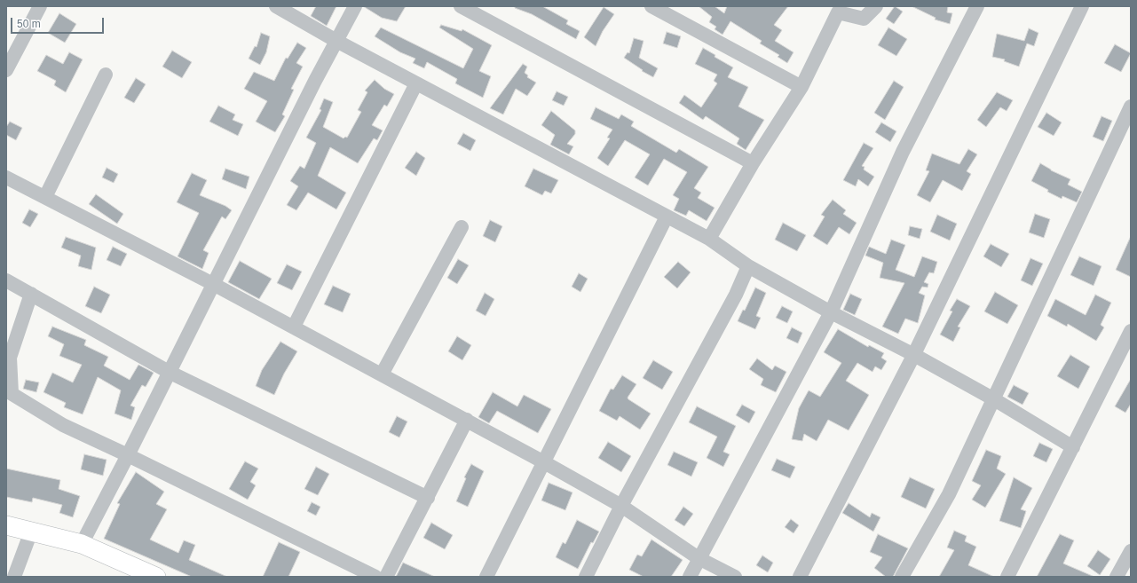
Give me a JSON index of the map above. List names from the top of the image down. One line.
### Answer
{"scale_bar":"50 m"}
